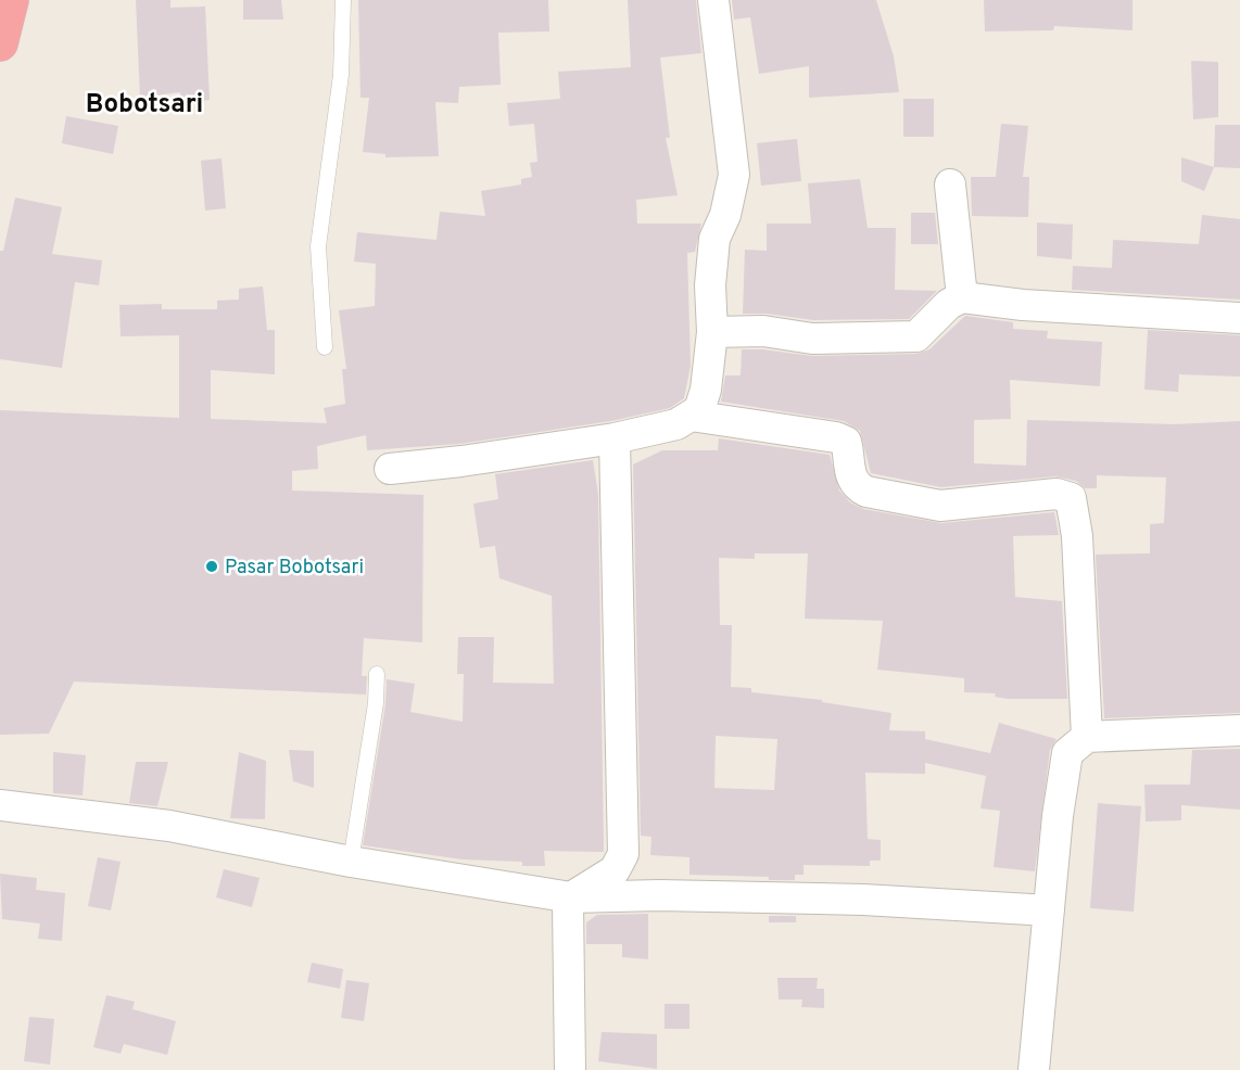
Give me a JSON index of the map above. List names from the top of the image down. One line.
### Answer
{"districts":["Bobotsari"],"places":["Pasar Bobotsari"]}
